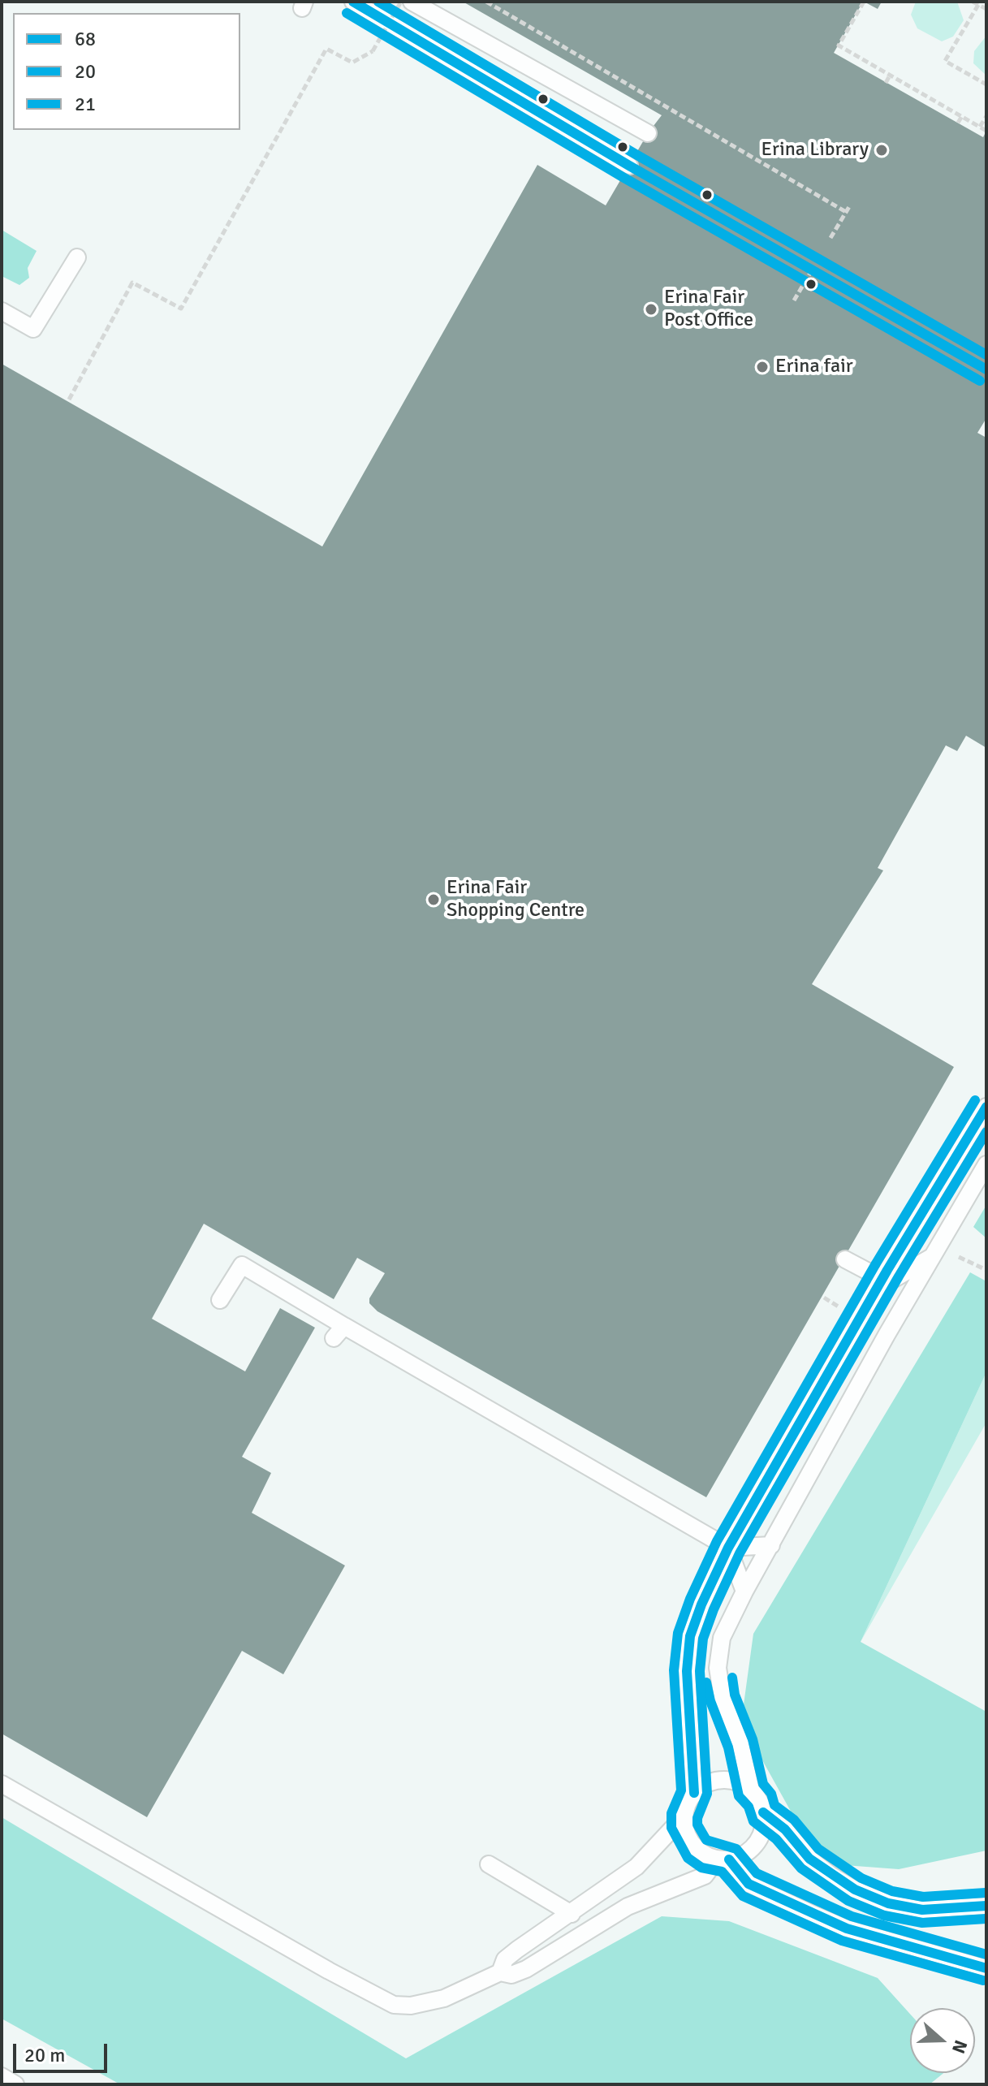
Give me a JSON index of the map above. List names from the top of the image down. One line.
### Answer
{"places":["Erina Library","Erina Fair Post Office","Erina fair","Erina Fair Shopping Centre"],"lines":["transit line 68","transit line 21","transit line 20"],"legend":["68","20","21"],"scale_bar":"20 m","north":"right"}
